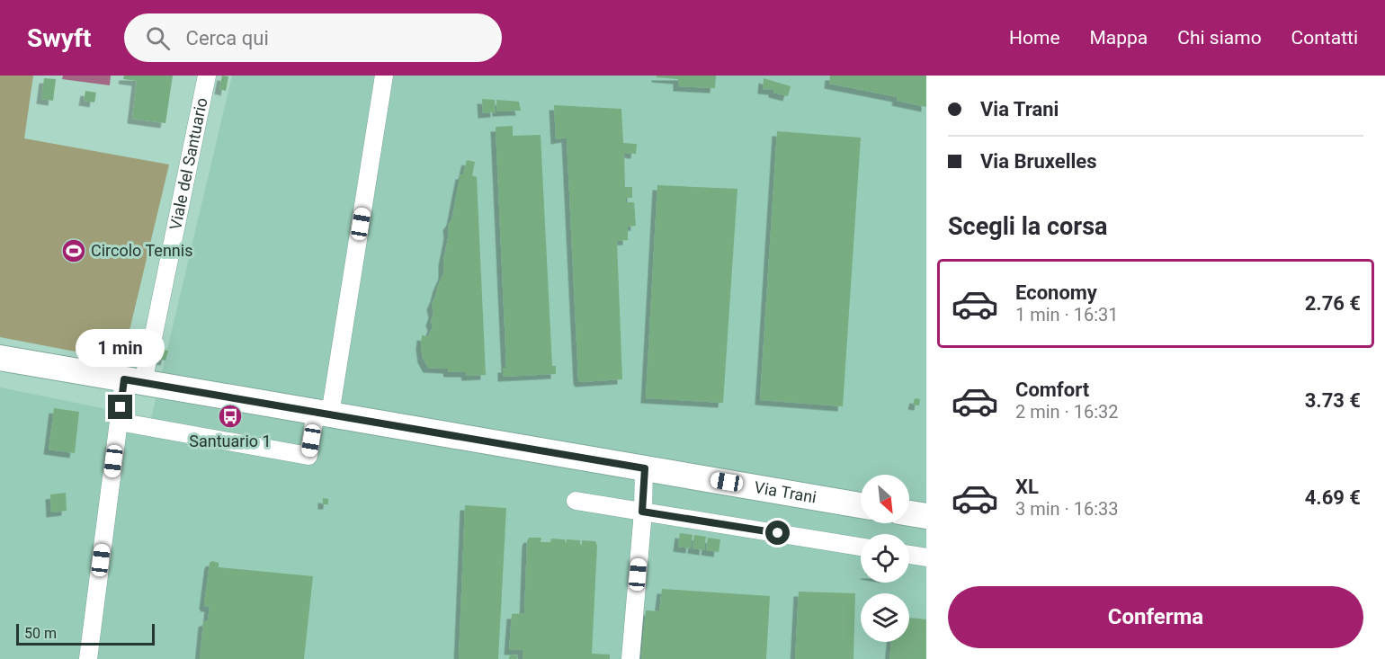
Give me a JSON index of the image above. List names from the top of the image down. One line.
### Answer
{"streets":{"main road":["Via Trani"],"street":["Viale del Santuario"]},"crossings":[["Viale del Santuario","Via Trani"]],"places":{"sports":["Circolo Tennis"],"bus stop":["Santuario 1"]},"scale_bar":"50 m","north":"bottom right","page":{"header":"Swyft","search":"Cerca qui","nav":["Home","Mappa","Chi siamo","Contatti"],"banner":["Via Trani","Via Bruxelles"],"heading":"Scegli la corsa","list":[{"name":"Economy","note":"1 min · 16:31","value":"2.76 €"},{"name":"Comfort","note":"2 min · 16:32","value":"3.73 €"},{"name":"XL","note":"3 min · 16:33","value":"4.69 €"}],"bubble":"1 min","buttons":"Conferma","scale":"50 m"}}
